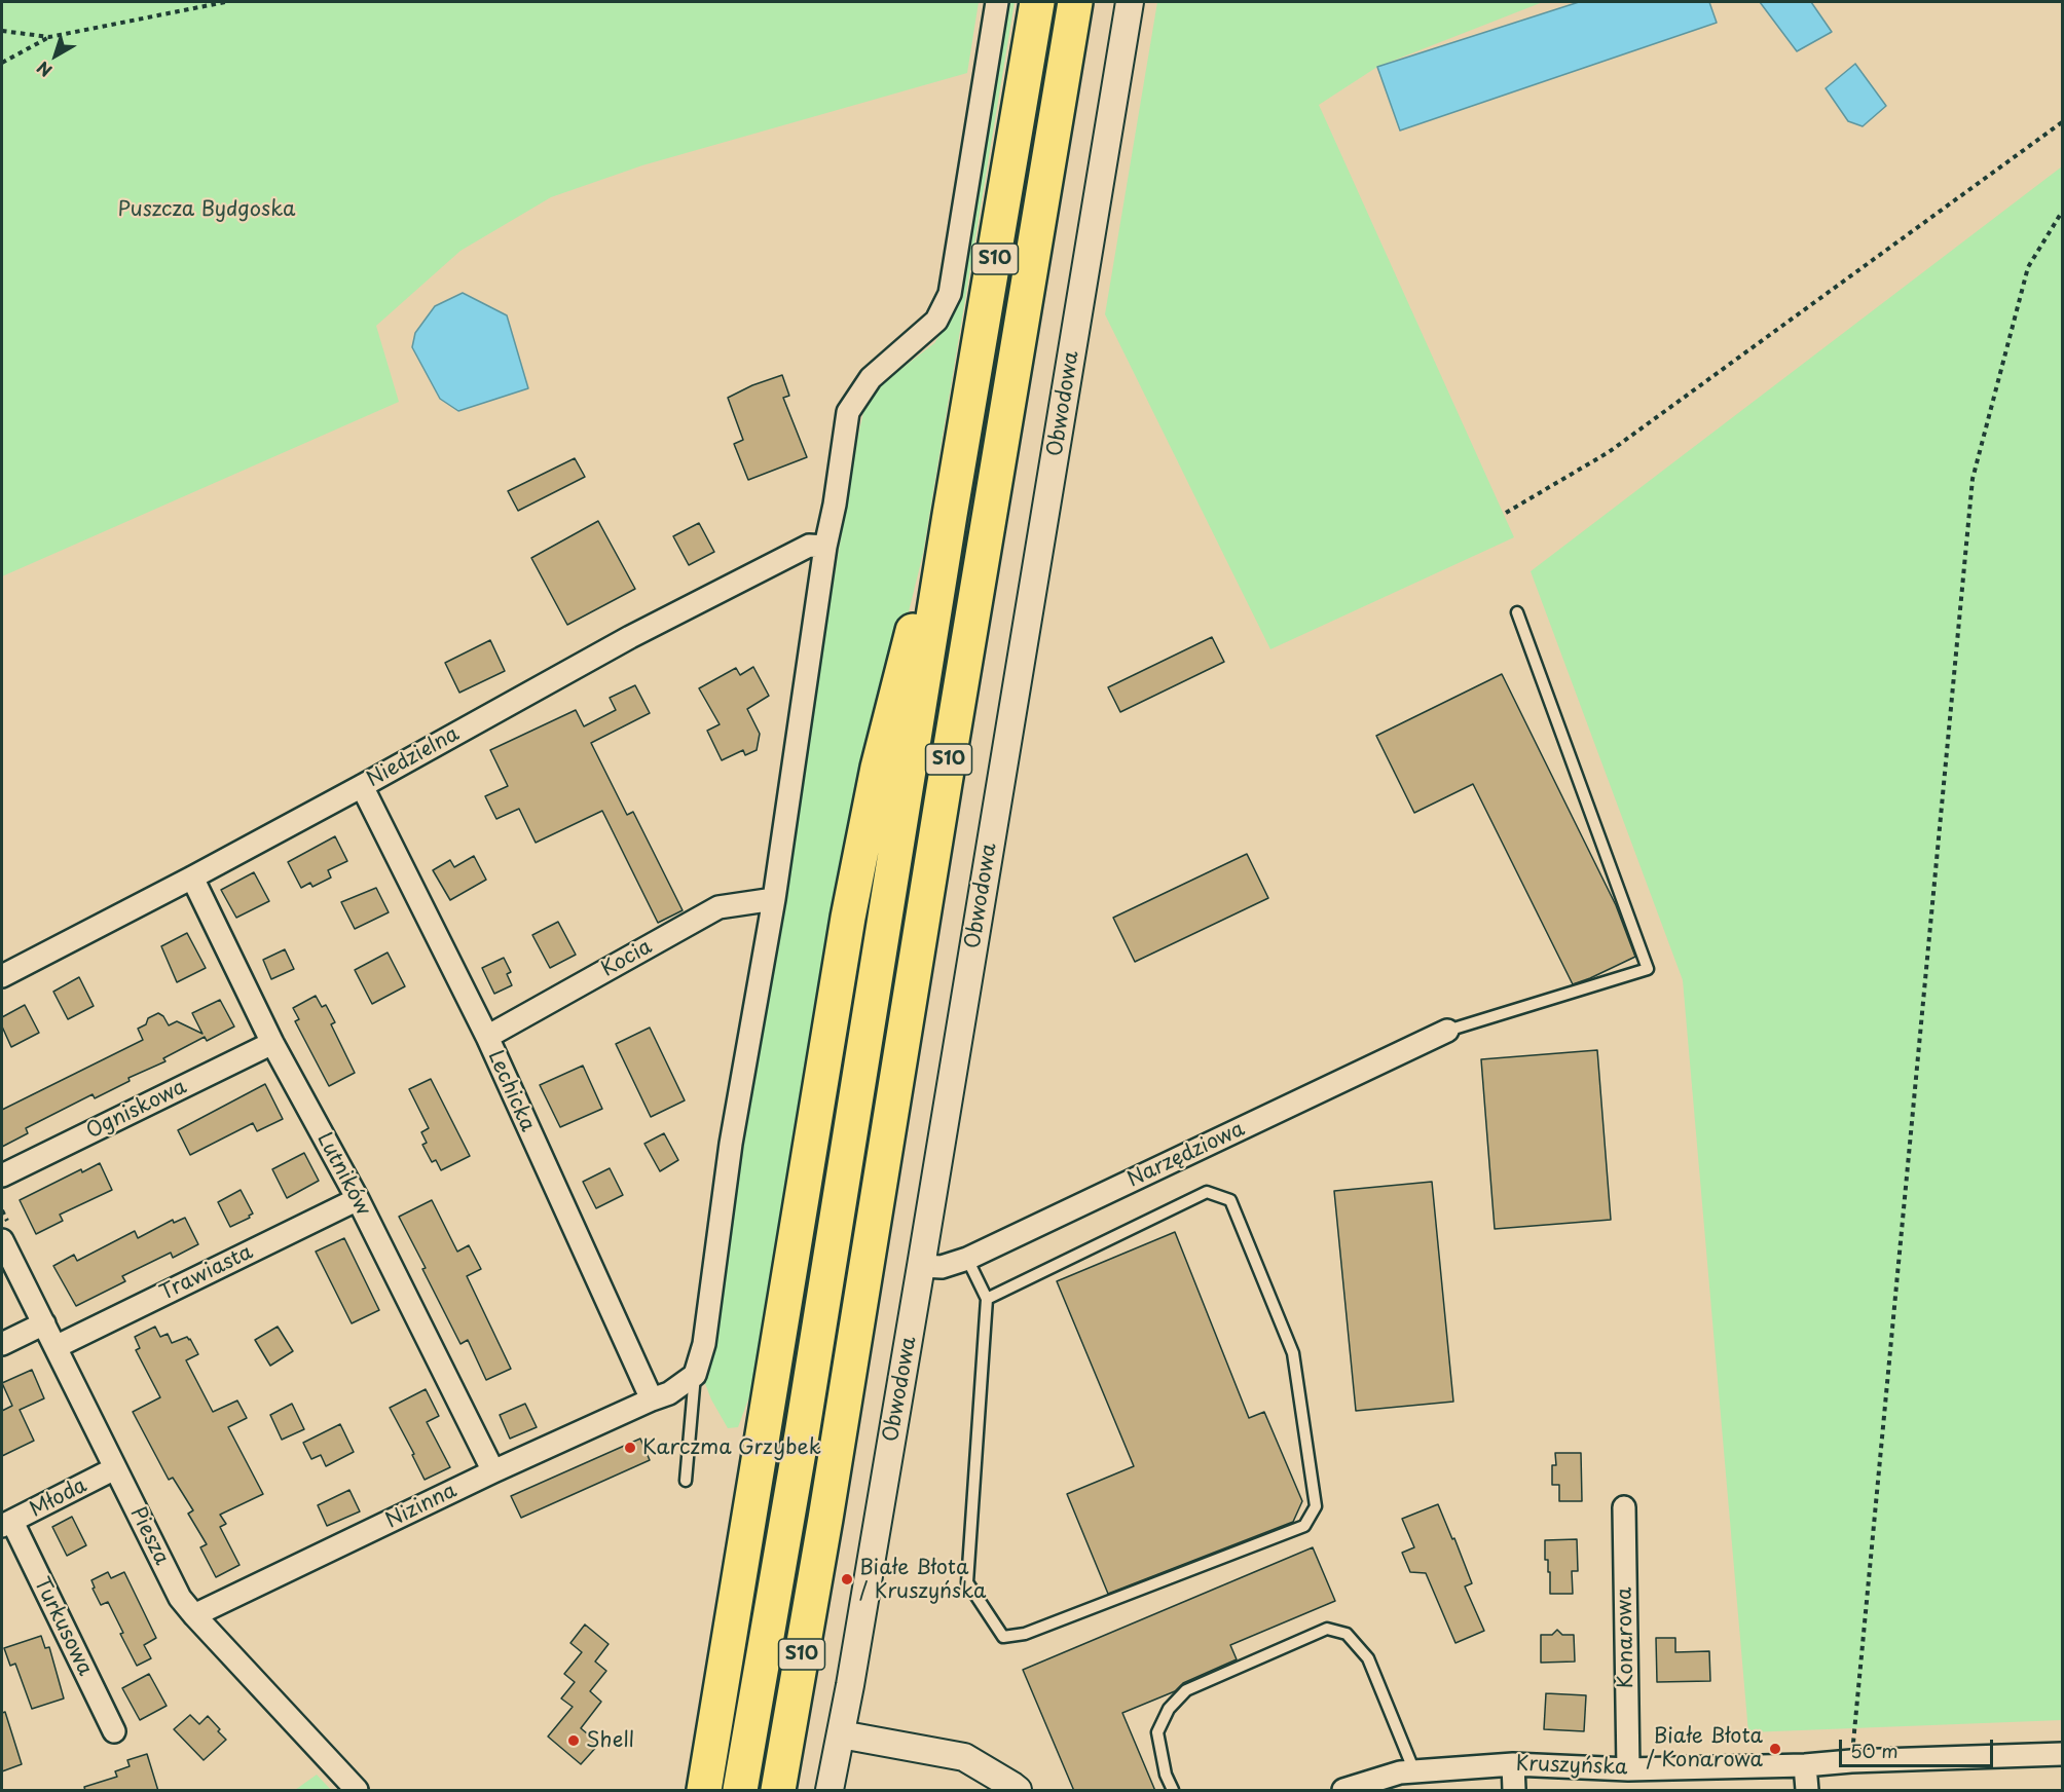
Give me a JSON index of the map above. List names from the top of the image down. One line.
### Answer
{"streets":{"highway":["S10"],"street":["Obwodowa","Niedzielna","Kocia","Lechicka","Ogniskowa","Narzędziowa","Lutników","Trawiasta","Młoda","Nizinna","Piesza","Turkusowa","Konarowa","Kruszyńska"]},"crossings":[["Obwodowa","Narzędziowa"],["Niedzielna","Lechicka"],["Niedzielna","Lutników"],["Kocia","Lechicka"],["Lechicka","Nizinna"],["Ogniskowa","Lutników"],["Lutników","Trawiasta"],["Lutników","Nizinna"],["Trawiasta","Piesza"],["Młoda","Piesza"],["Młoda","Turkusowa"],["Nizinna","Piesza"],["Konarowa","Kruszyńska"]],"parks":["Puszcza Bydgoska"],"places":["Karczma Grzybek","Białe Błota / Kruszyńska","Shell","Białe Błota / Konarowa"],"scale_bar":"50 m","north":"bottom left"}
